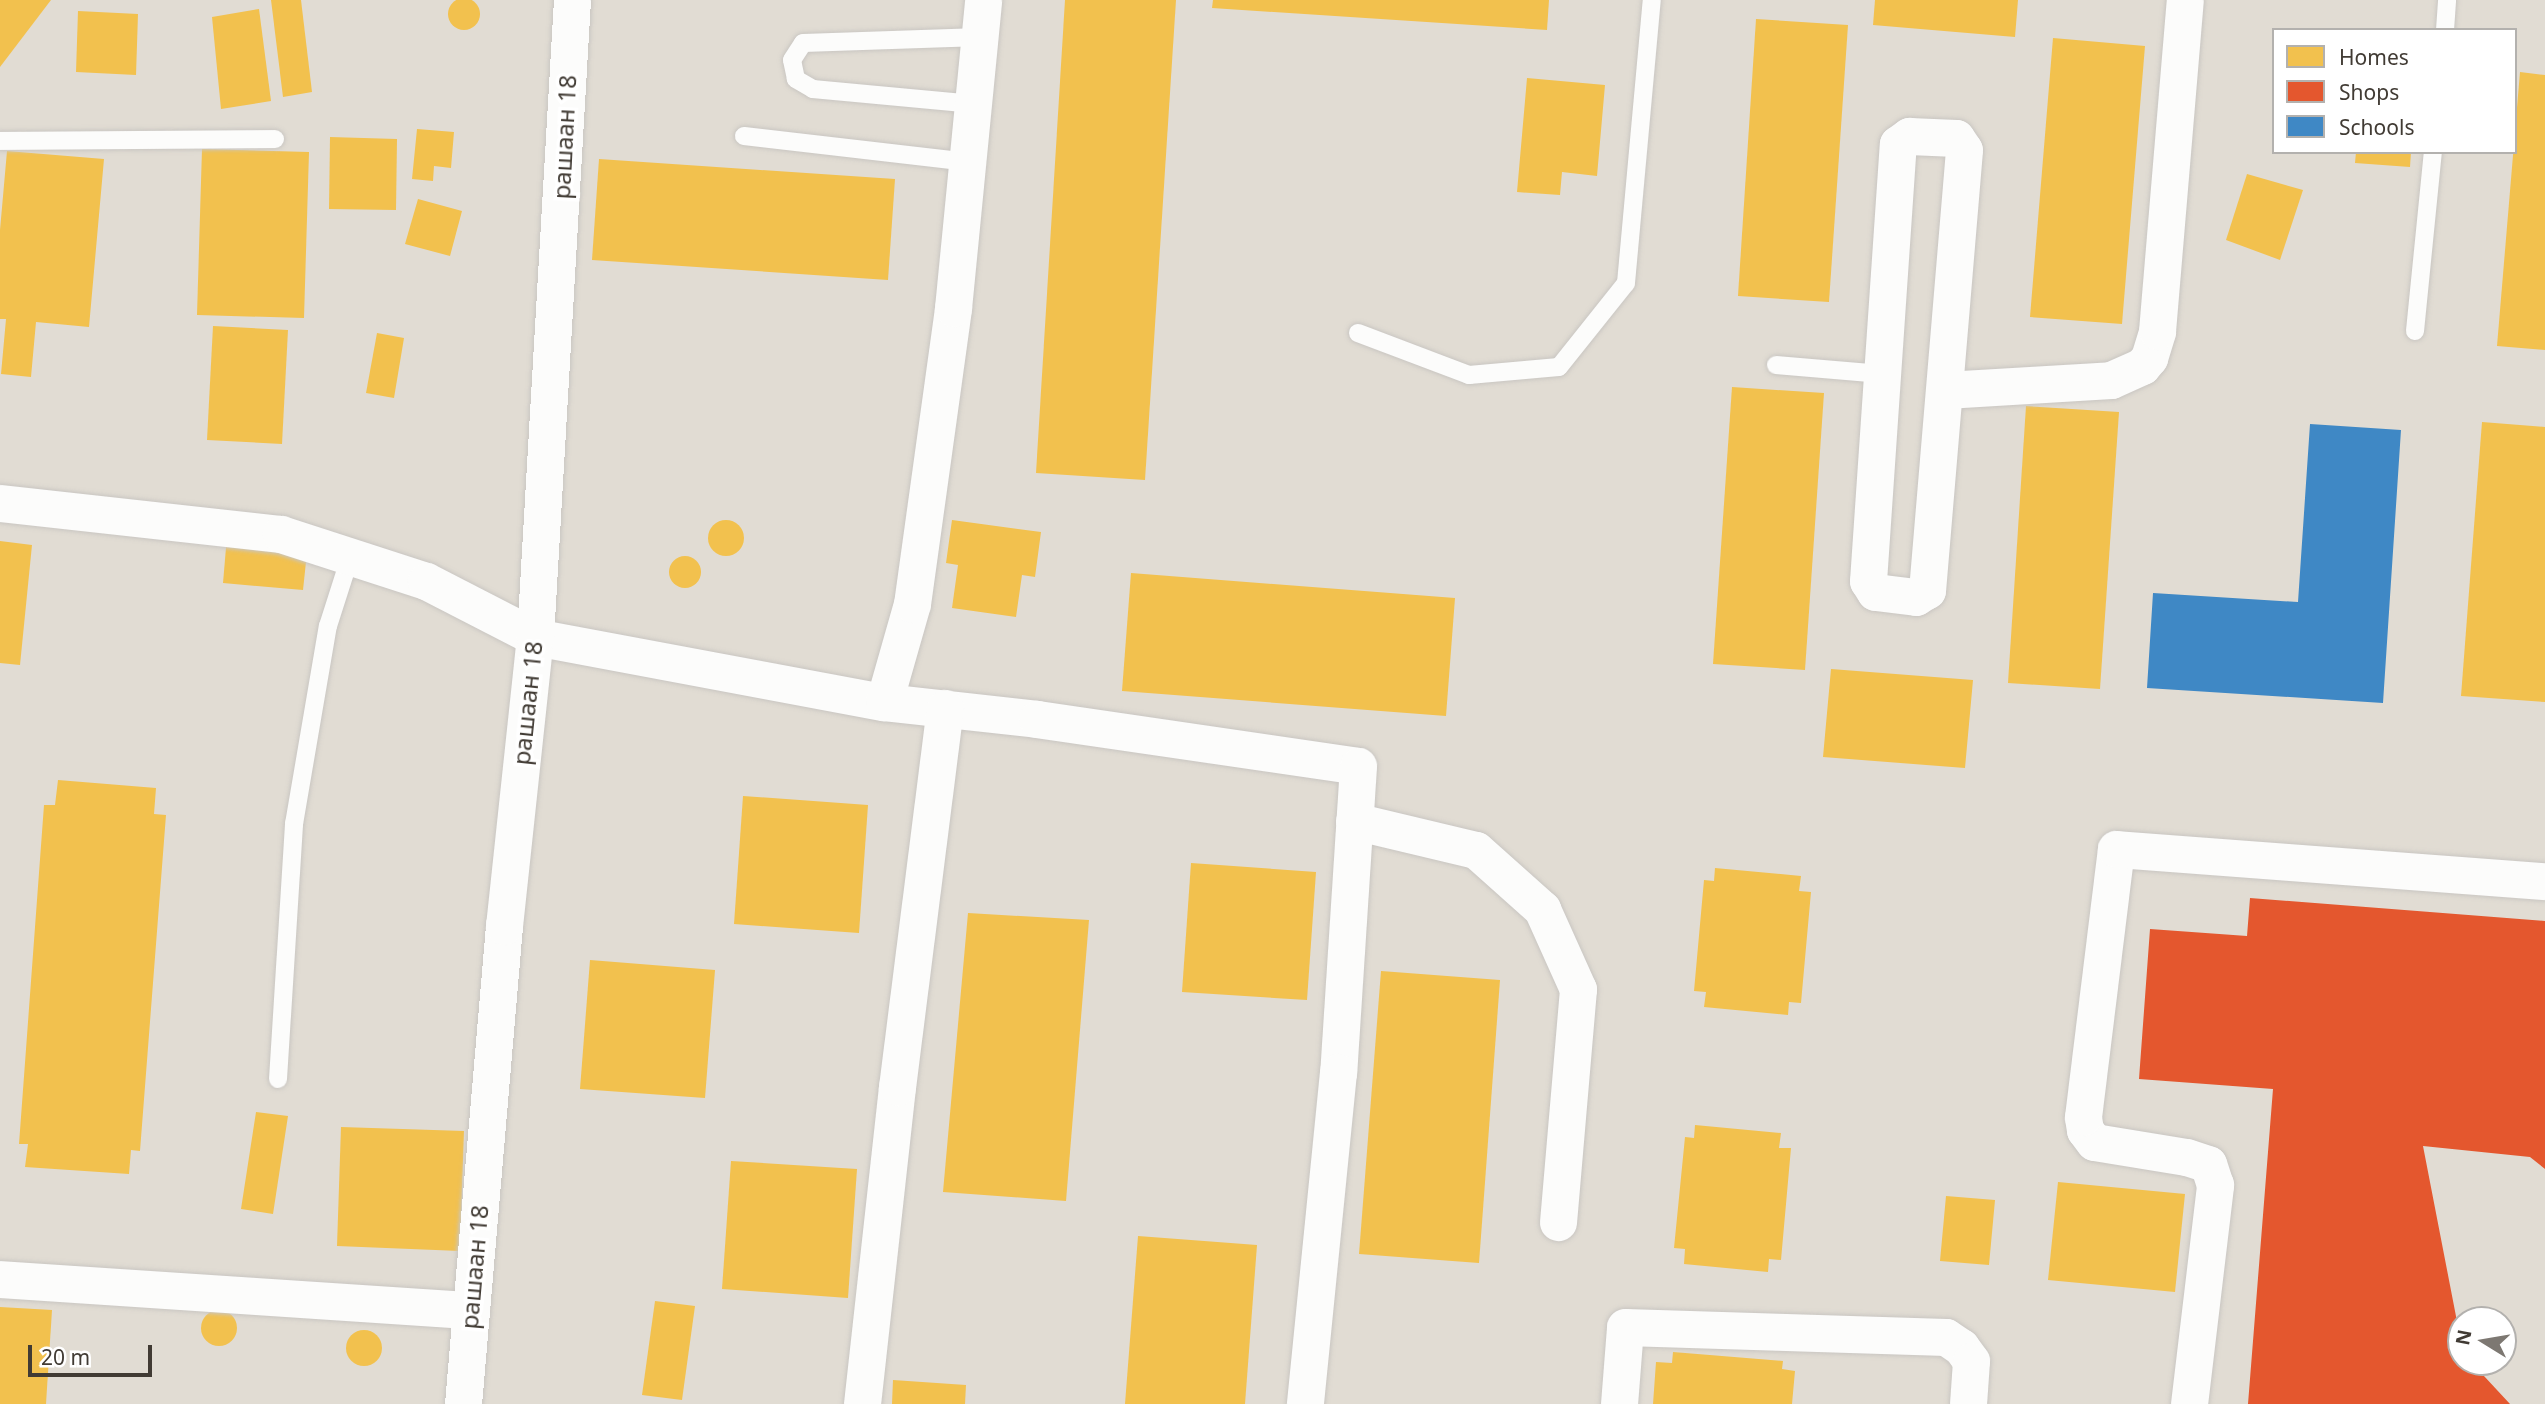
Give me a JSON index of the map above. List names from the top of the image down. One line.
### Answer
{"streets":{"street":["рашаан 18"]},"legend":["Homes","Shops","Schools"],"scale_bar":"20 m","north":"left"}
